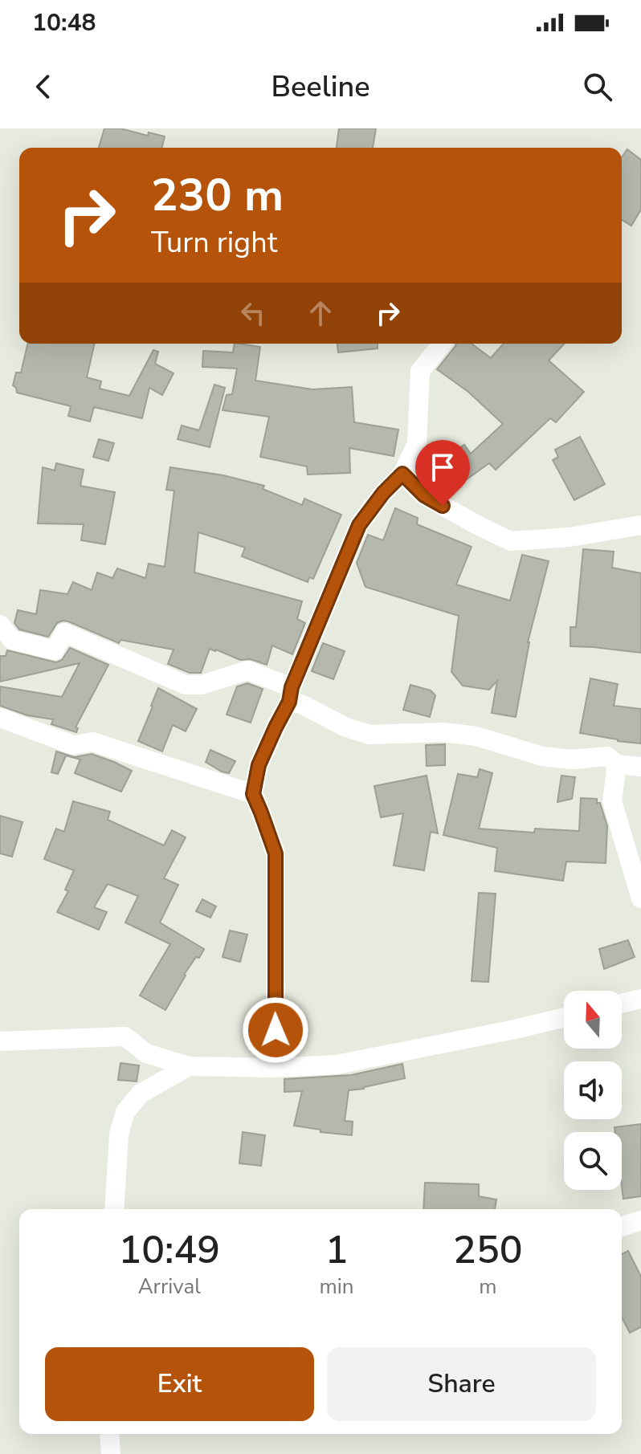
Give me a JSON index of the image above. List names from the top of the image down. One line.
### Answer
{"north":"top","page":{"status":"10:48","header":"Beeline","turn":["230 m","Turn right"],"eta":["10:49","Arrival","1","min","250","m"],"buttons":["Exit","Share"]}}
